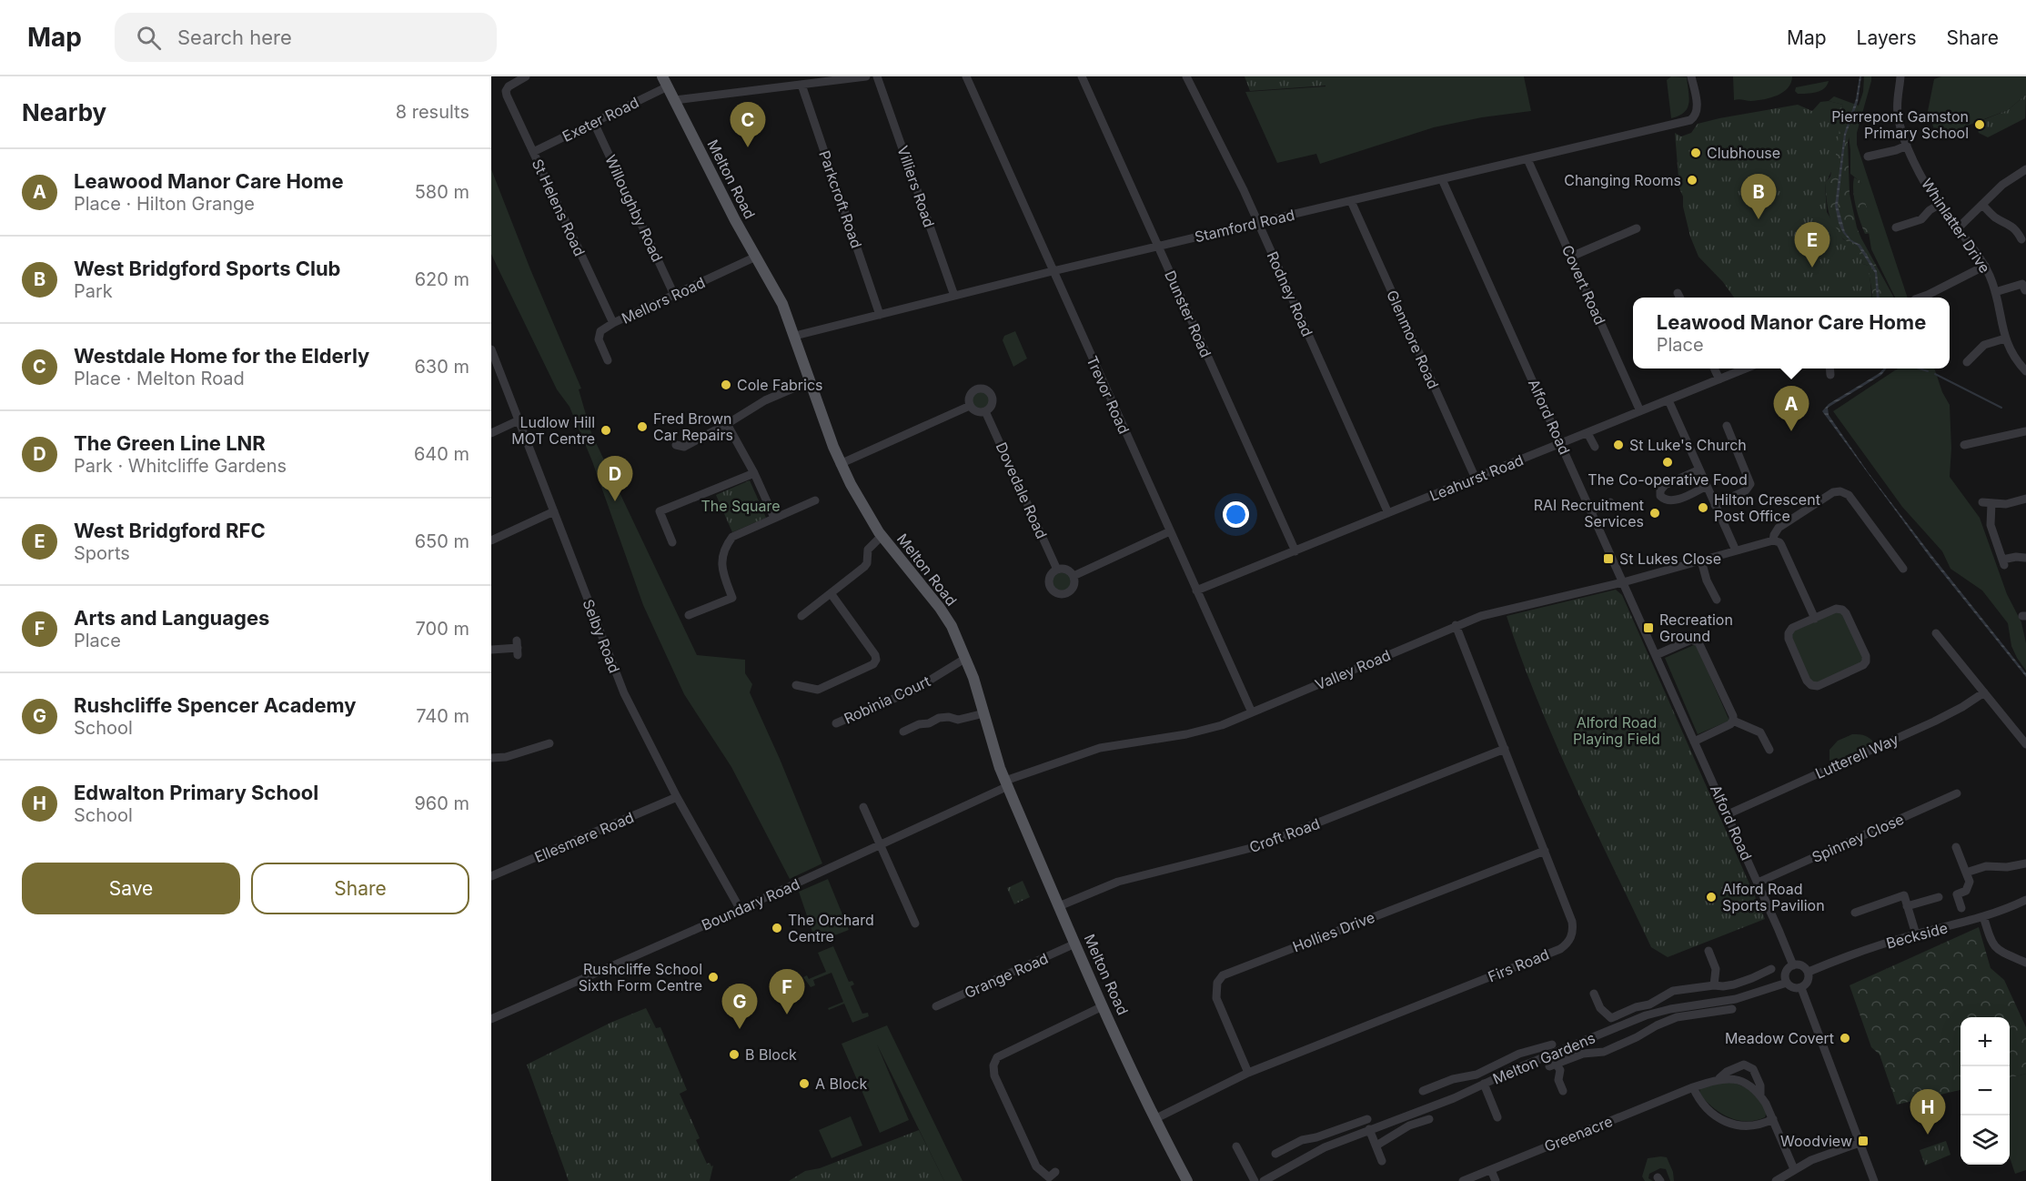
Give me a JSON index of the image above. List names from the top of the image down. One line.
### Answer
{"streets":{"main road":["Melton Road"],"street":["Exeter Road","Villiers Road","Parkcroft Road","St Helens Road","Willoughby Road","Stamford Road","Whinlatter Drive","Covert Road","Rodney Road","Mellors Road","Dunster Road","Glenmore Road","Trevor Road","Alford Road","Leahurst Road","Dovedale Road","Selby Road","Valley Road","Robinia Court","Lutterell Way","Croft Road","Ellesmere Road","Spinney Close","Boundary Road","Hollies Drive","Beckside","Firs Road","Grange Road","Melton Gardens","Greenacre"]},"crossings":[["Exeter Road","Melton Road"],["Exeter Road","St Helens Road"],["Exeter Road","Willoughby Road"],["Melton Road","Stamford Road"],["Melton Road","Mellors Road"],["Melton Road","Dovedale Road"],["Melton Road","Valley Road"],["Melton Road","Robinia Court"],["Melton Road","Croft Road"],["Melton Road","Boundary Road"],["Melton Road","Firs Road"],["Melton Road","Grange Road"],["Villiers Road","Stamford Road"],["Parkcroft Road","Stamford Road"],["St Helens Road","Mellors Road"],["Willoughby Road","Mellors Road"],["Stamford Road","Covert Road"],["Stamford Road","Rodney Road"],["Stamford Road","Dunster Road"],["Stamford Road","Glenmore Road"],["Stamford Road","Trevor Road"],["Stamford Road","Alford Road"],["Covert Road","Leahurst Road"],["Rodney Road","Leahurst Road"],["Dunster Road","Leahurst Road"],["Glenmore Road","Leahurst Road"],["Trevor Road","Leahurst Road"],["Trevor Road","Dovedale Road"],["Trevor Road","Valley Road"],["Alford Road","Leahurst Road"],["Alford Road","Valley Road"],["Alford Road","Lutterell Way"],["Alford Road","Spinney Close"],["Alford Road","Beckside"],["Alford Road","Melton Gardens"],["Selby Road","Ellesmere Road"],["Selby Road","Boundary Road"],["Valley Road","Boundary Road"],["Valley Road","Firs Road"],["Croft Road","Firs Road"],["Hollies Drive","Firs Road"],["Beckside","Melton Gardens"]],"parks":["The Square","Alford Road Playing Field"],"places":{"other":["Pierrepont Gamston Primary School","Clubhouse","Changing Rooms","Cole Fabrics","Fred Brown Car Repairs","Ludlow Hill MOT Centre","St Luke's Church","The Co-operative Food","Hilton Crescent Post Office","RAI Recruitment Services","Alford Road Sports Pavilion","The Orchard Centre","Rushcliffe School Sixth Form Centre","Meadow Covert","B Block","A Block"],"transit":["St Lukes Close","Recreation Ground","Woodview"]},"page":{"header":"Map","search":"Search here","nav":["Map","Layers","Share"],"heading":["Nearby","8 results"],"pins":["C","B","E","A","D","F","G","H"],"list":[{"mark":"A","name":"Leawood Manor Care Home","note":"Place · Hilton Grange","value":"580 m"},{"mark":"B","name":"West Bridgford Sports Club","note":"Park","value":"620 m"},{"mark":"C","name":"Westdale Home for the Elderly","note":"Place · Melton Road","value":"630 m"},{"mark":"D","name":"The Green Line LNR","note":"Park · Whitcliffe Gardens","value":"640 m"},{"mark":"E","name":"West Bridgford RFC","note":"Sports","value":"650 m"},{"mark":"F","name":"Arts and Languages","note":"Place","value":"700 m"},{"mark":"G","name":"Rushcliffe Spencer Academy","note":"School","value":"740 m"},{"mark":"H","name":"Edwalton Primary School","note":"School","value":"960 m"}],"popup":["Leawood Manor Care Home","Place"],"buttons":["Save","Share"],"map_buttons":["+","−"]}}
